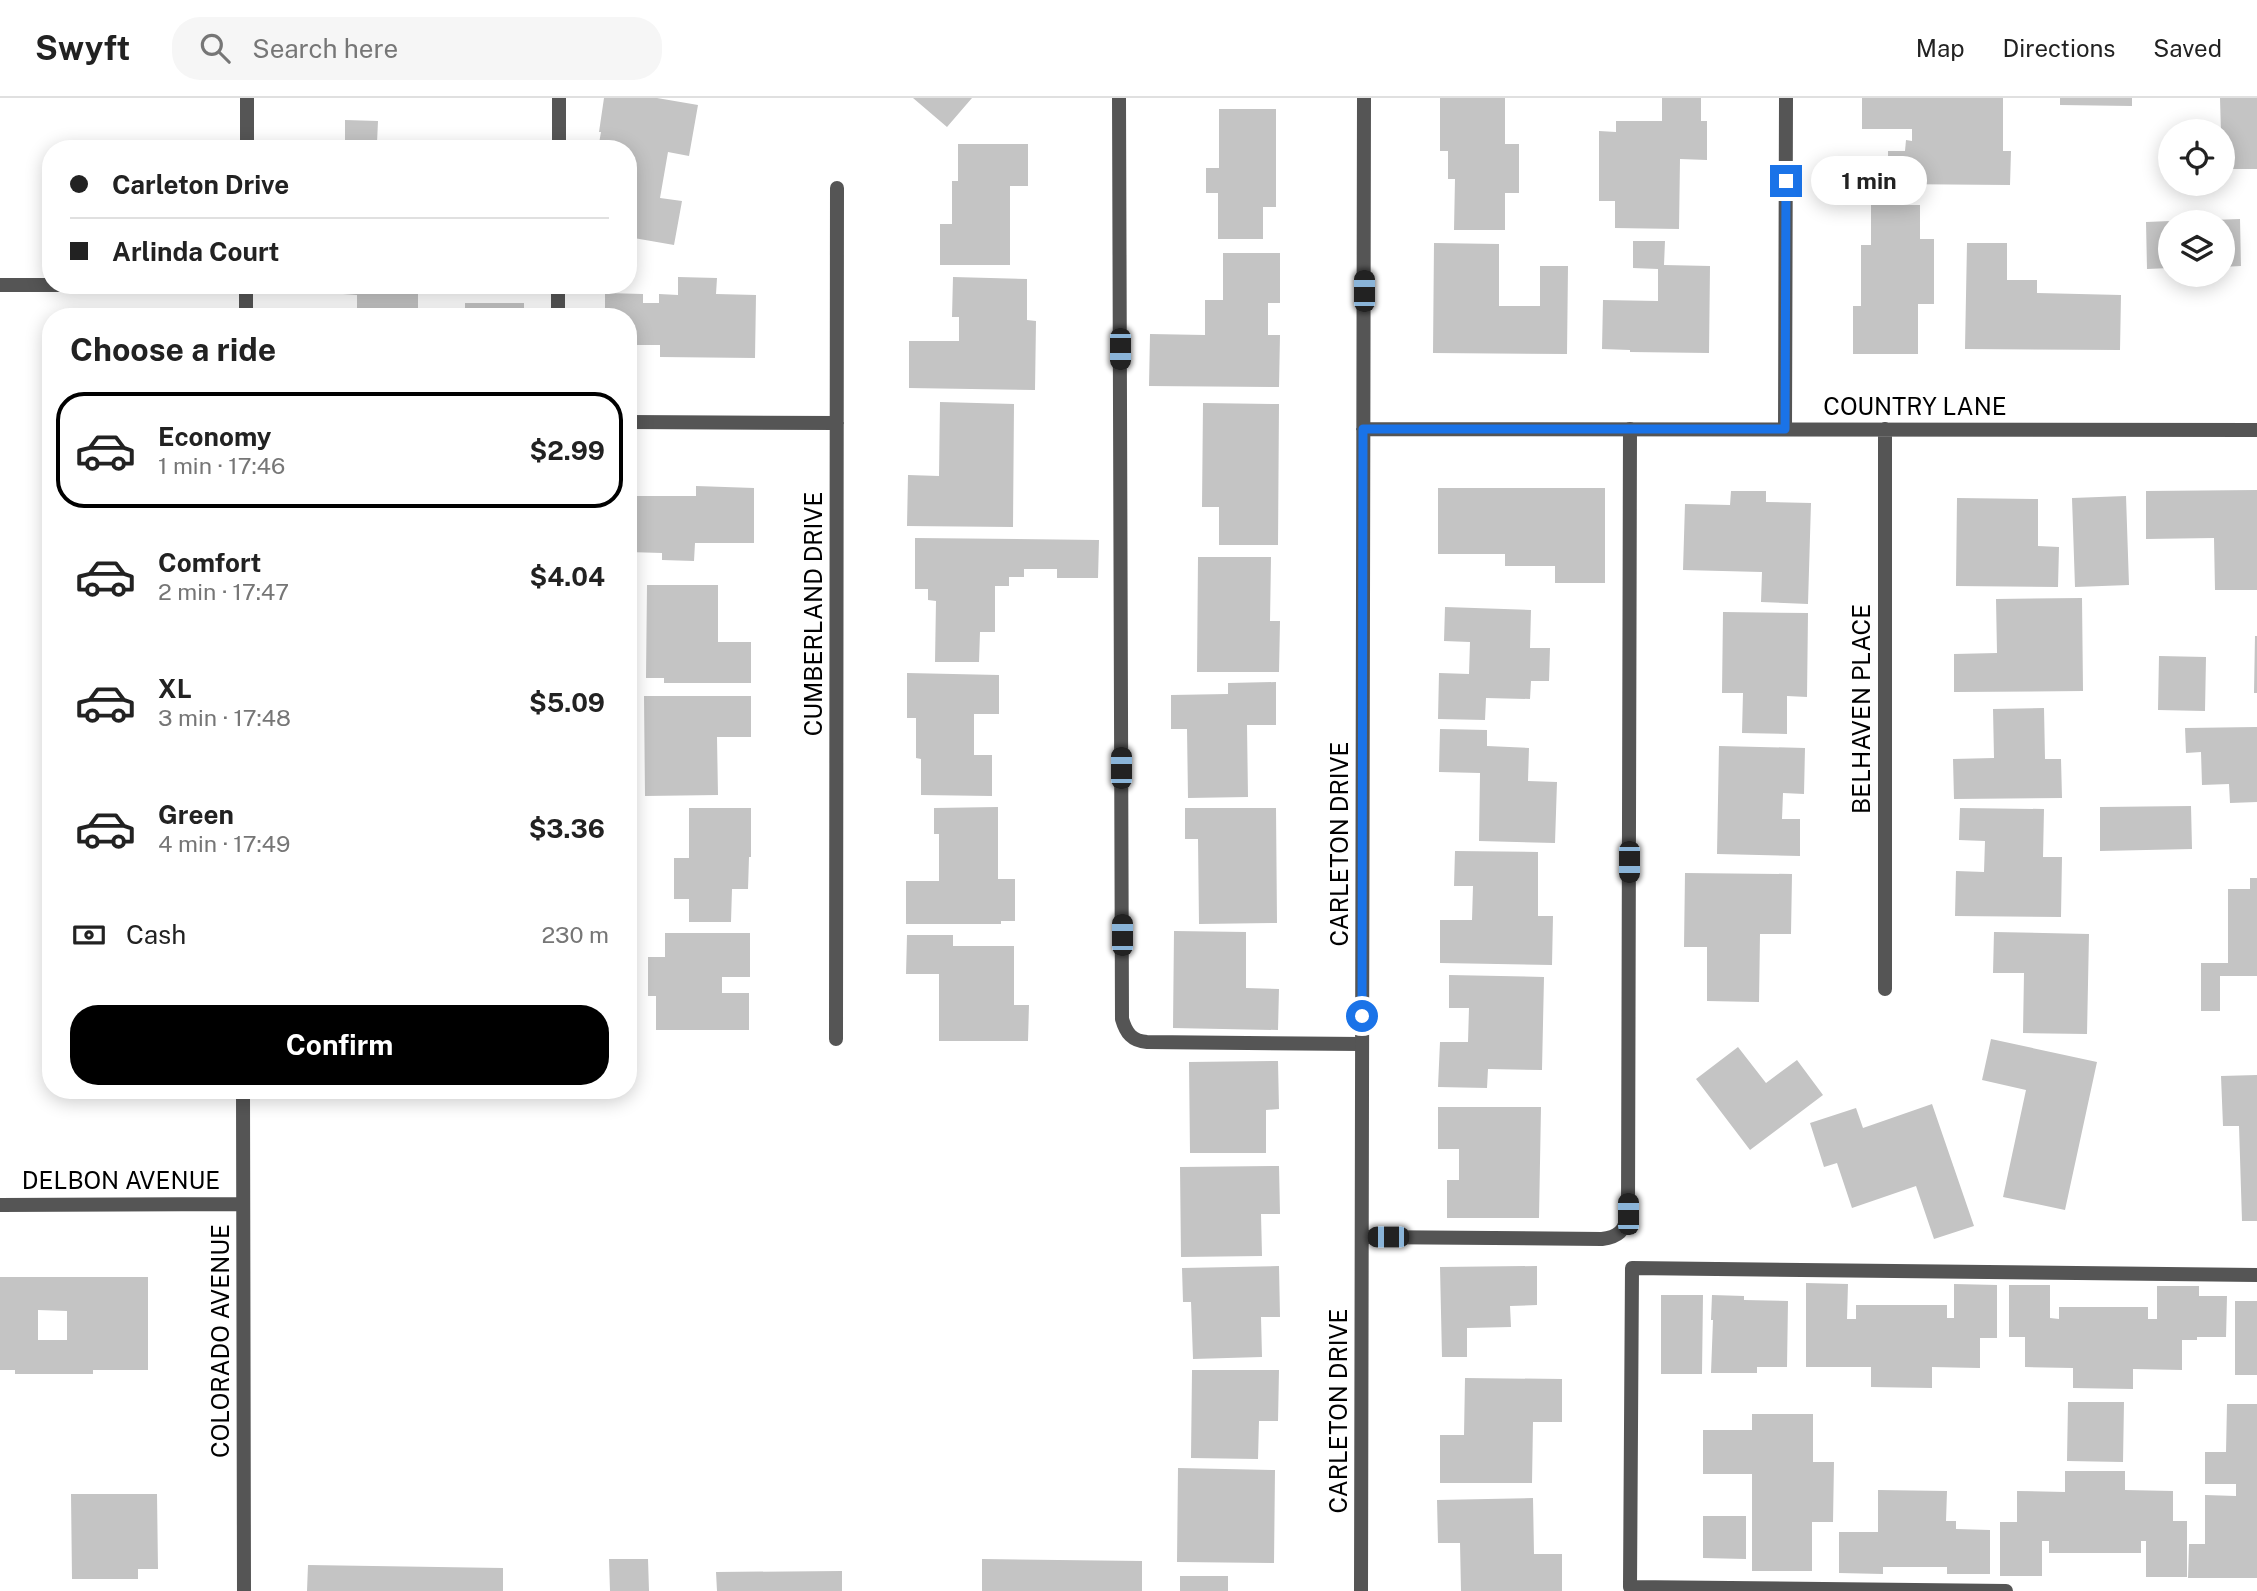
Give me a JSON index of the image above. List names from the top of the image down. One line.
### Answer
{"streets":{"street":["COUNTRY LANE","CUMBERLAND DRIVE","BELHAVEN PLACE","CARLETON DRIVE","DELBON AVENUE","COLORADO AVENUE"]},"crossings":[["COUNTRY LANE","BELHAVEN PLACE"],["COUNTRY LANE","CARLETON DRIVE"],["DELBON AVENUE","COLORADO AVENUE"]],"page":{"header":"Swyft","search":"Search here","nav":["Map","Directions","Saved"],"banner":["Carleton Drive","Arlinda Court"],"bubble":"1 min","heading":"Choose a ride","list":[{"name":"Economy","note":"1 min · 17:46","value":"$2.99"},{"name":"Comfort","note":"2 min · 17:47","value":"$4.04"},{"name":"XL","note":"3 min · 17:48","value":"$5.09"},{"name":"Green","note":"4 min · 17:49","value":"$3.36"}],"pay":["Cash","230 m"],"buttons":"Confirm"}}
